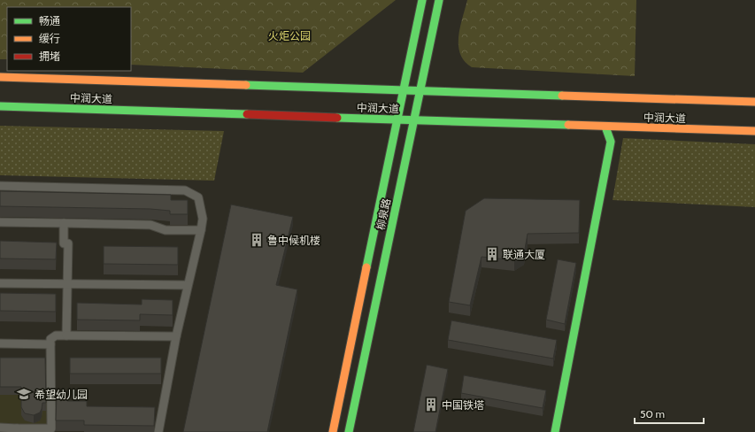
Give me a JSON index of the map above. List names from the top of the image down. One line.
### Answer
{"streets":{"main road":["中润大道","柳泉路"]},"crossings":[["中润大道","柳泉路"]],"parks":["火炬公园"],"places":{"building":["鲁中候机楼","联通大厦","中国铁塔"],"school or university":["希望幼儿园"]},"legend":["畅通","缓行","拥堵"],"scale_bar":"50 m"}
